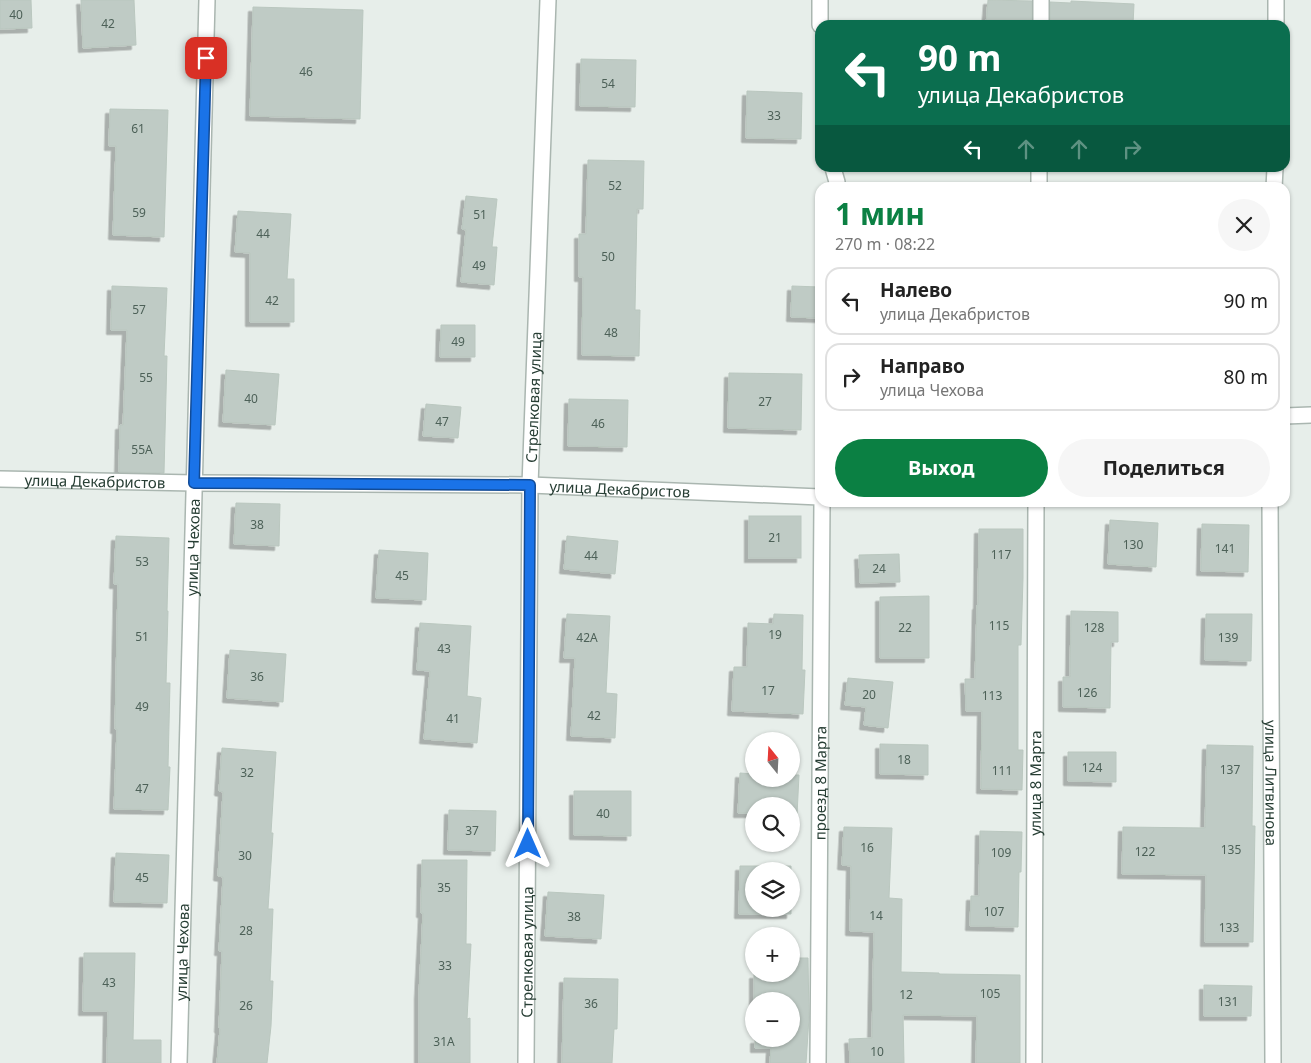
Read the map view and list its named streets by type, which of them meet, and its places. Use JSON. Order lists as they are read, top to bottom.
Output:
{
  "streets": {
    "street": [
      "Стрелковая улица",
      "улица Декабристов",
      "улица Чехова",
      "проезд 8 Марта",
      "улица 8 Марта",
      "улица Литвинова"
    ]
  },
  "crossings": [
    ["Стрелковая улица", "улица Декабристов"],
    ["улица Декабристов", "улица Чехова"]
  ],
  "house_numbers": [
    "40",
    "42",
    "46",
    "54",
    "33",
    "61",
    "52",
    "59",
    "51",
    "44",
    "50",
    "49",
    "42",
    "57",
    "48",
    "49",
    "55",
    "40",
    "27",
    "47",
    "46",
    "55А",
    "38",
    "21",
    "130",
    "141",
    "117",
    "44",
    "53",
    "24",
    "45",
    "115",
    "22",
    "128",
    "19",
    "51",
    "42А",
    "139",
    "43",
    "36",
    "17",
    "126",
    "20",
    "113",
    "49",
    "42",
    "41",
    "18",
    "124",
    "137",
    "111",
    "32",
    "47",
    "40",
    "37",
    "16",
    "135",
    "122",
    "109",
    "30",
    "45",
    "35",
    "107",
    "14",
    "38",
    "133",
    "28",
    "33",
    "43",
    "105",
    "12",
    "131",
    "36",
    "26",
    "31А",
    "10"
  ],
  "north": "top",
  "page": {
    "turn": ["90 m", "улица Декабристов"],
    "heading": ["1 мин", "270 m · 08:22"],
    "list": [
      {
        "name": "Налево",
        "note": "улица Декабристов",
        "value": "90 m"
      },
      {
        "name": "Направо",
        "note": "улица Чехова",
        "value": "80 m"
      }
    ],
    "buttons": ["Выход", "Поделиться"],
    "map_buttons": ["+", "−"]
  }
}
